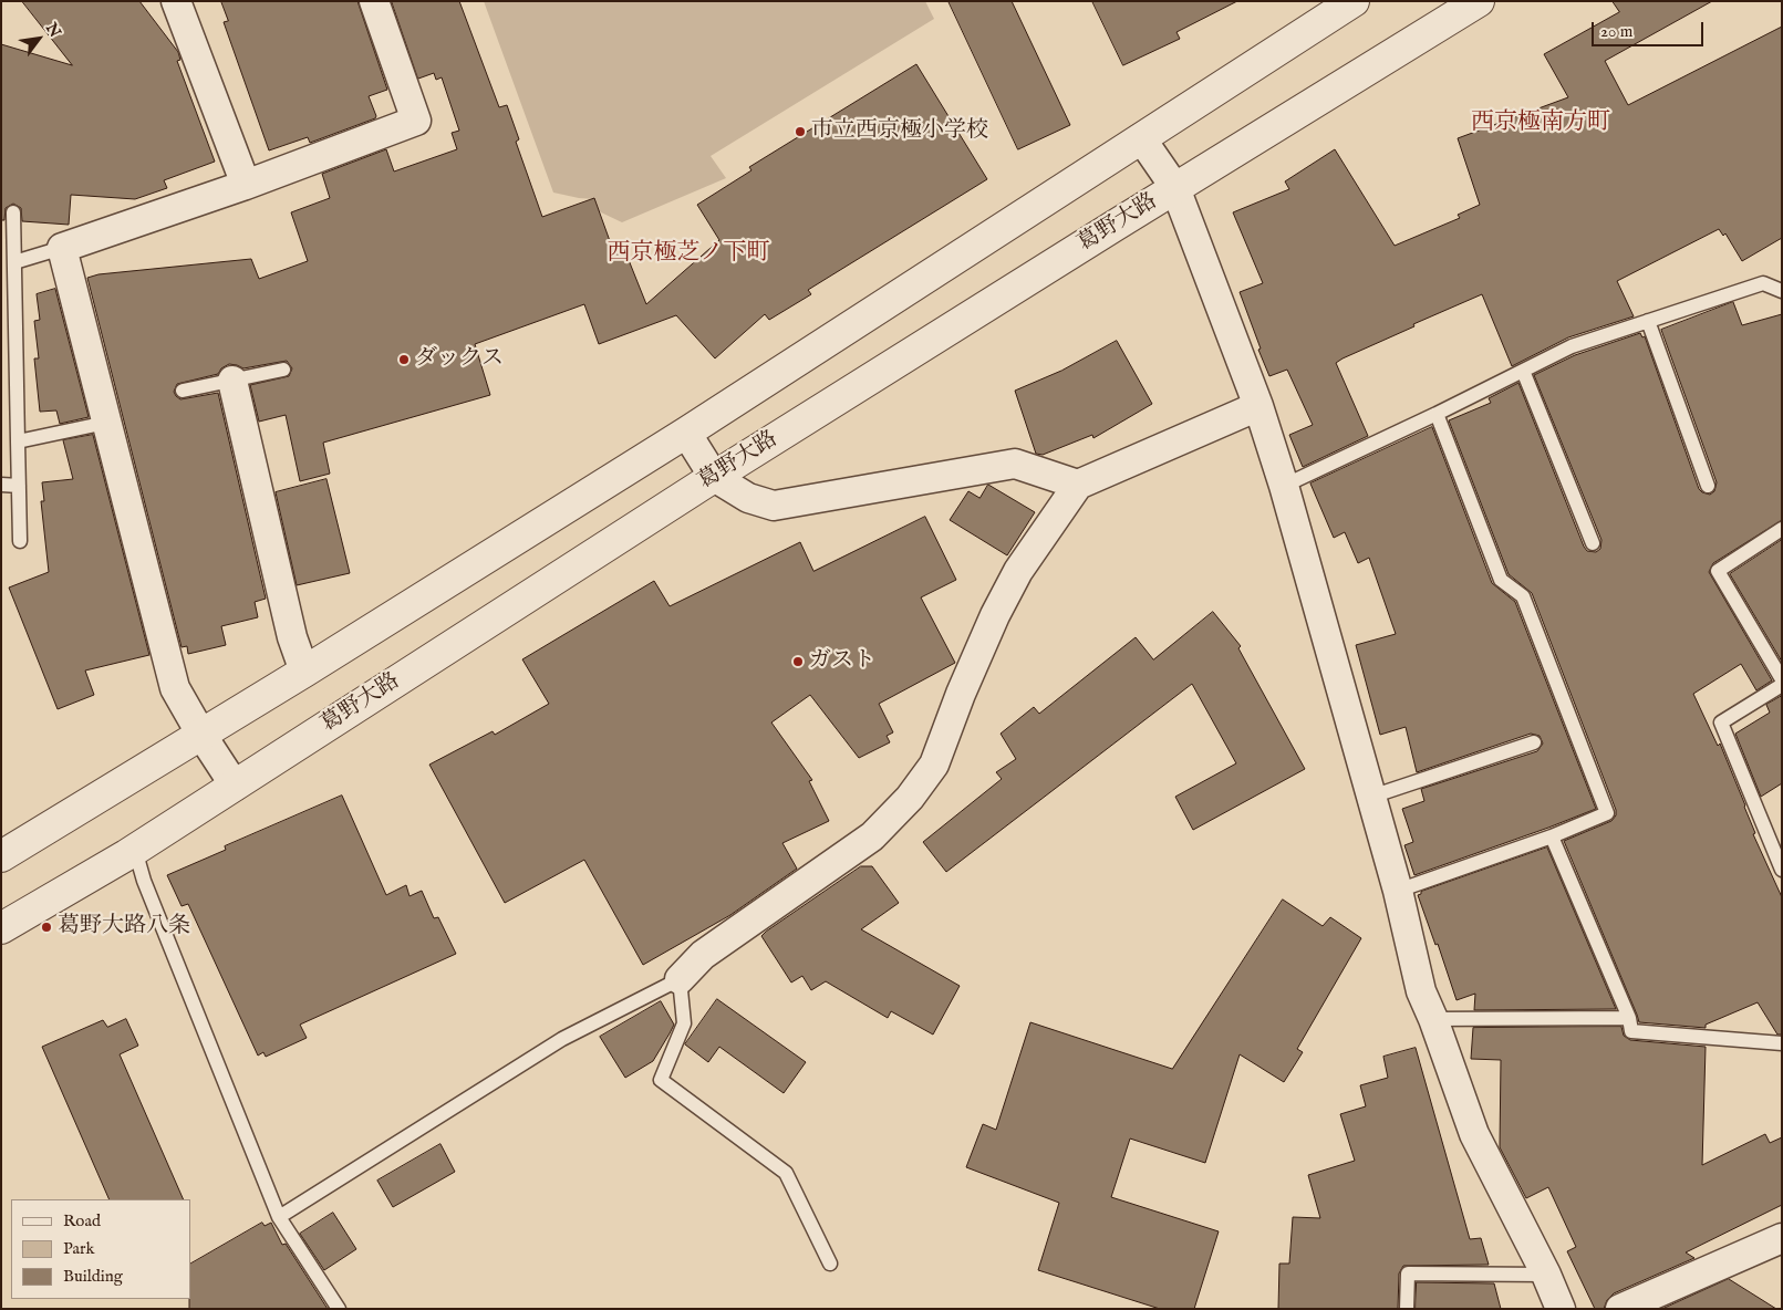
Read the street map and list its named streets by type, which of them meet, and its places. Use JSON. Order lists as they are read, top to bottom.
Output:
{
  "streets": {
    "street": ["葛野大路"]
  },
  "districts": ["西京極南方町", "西京極芝ノ下町"],
  "places": [
    "市立西京極小学校",
    "ダックス",
    "ガスト",
    "葛野大路八条"
  ],
  "legend": ["Road", "Park", "Building"],
  "scale_bar": "20 m",
  "north": "top right"
}
